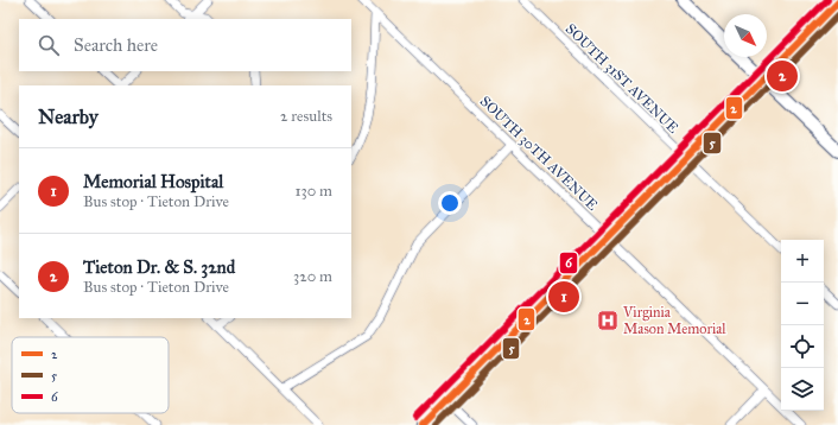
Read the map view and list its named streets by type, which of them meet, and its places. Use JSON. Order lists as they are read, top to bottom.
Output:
{
  "streets": {
    "street": ["SOUTH 31ST AVENUE", "SOUTH 30TH AVENUE"]
  },
  "places": {
    "hospital": ["Virginia Mason Memorial"]
  },
  "lines": ["transit line 6", "transit line 2", "transit line 5"],
  "legend": ["2", "5", "6"],
  "north": "bottom right",
  "page": {
    "search": "Search here",
    "pins": ["2", "1"],
    "heading": ["Nearby", "2 results"],
    "list": [
      {
        "mark": "1",
        "name": "Memorial Hospital",
        "note": "Bus stop · Tieton Drive",
        "value": "130 m"
      },
      {
        "mark": "2",
        "name": "Tieton Dr. & S. 32nd",
        "note": "Bus stop · Tieton Drive",
        "value": "320 m"
      }
    ],
    "map_buttons": ["+", "−"]
  }
}
